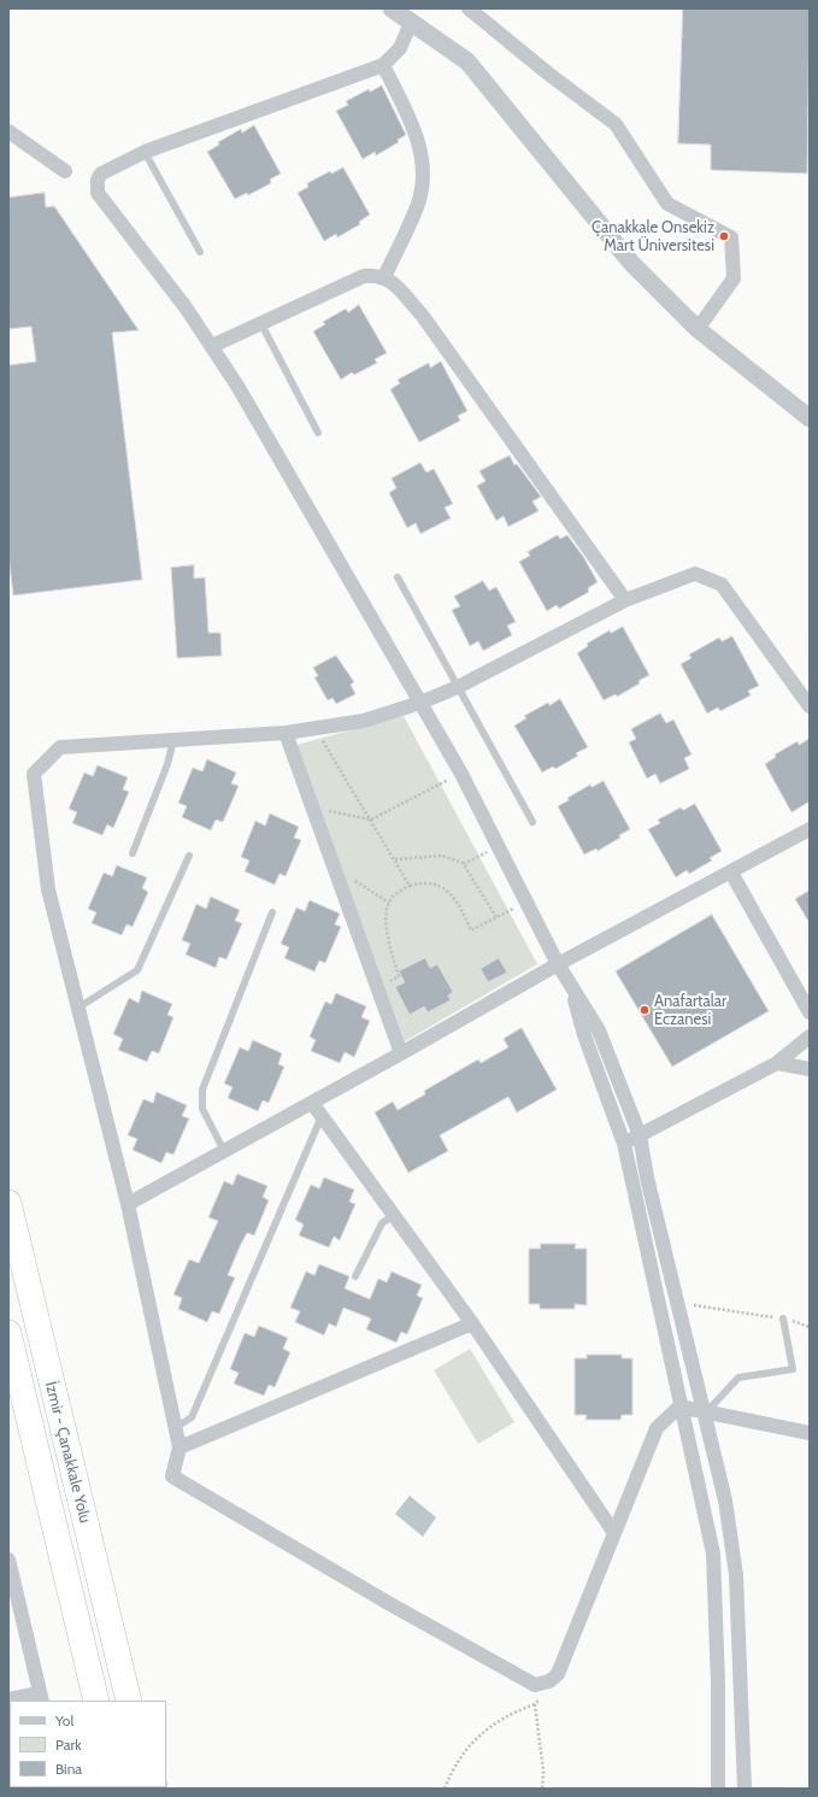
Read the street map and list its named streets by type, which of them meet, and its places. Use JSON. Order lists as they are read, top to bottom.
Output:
{
  "streets": {
    "highway": ["İzmir - Çanakkale Yolu"]
  },
  "places": ["Çanakkale Onsekiz Mart Üniversitesi", "Anafartalar Eczanesi"],
  "legend": ["Yol", "Park", "Bina"]
}
